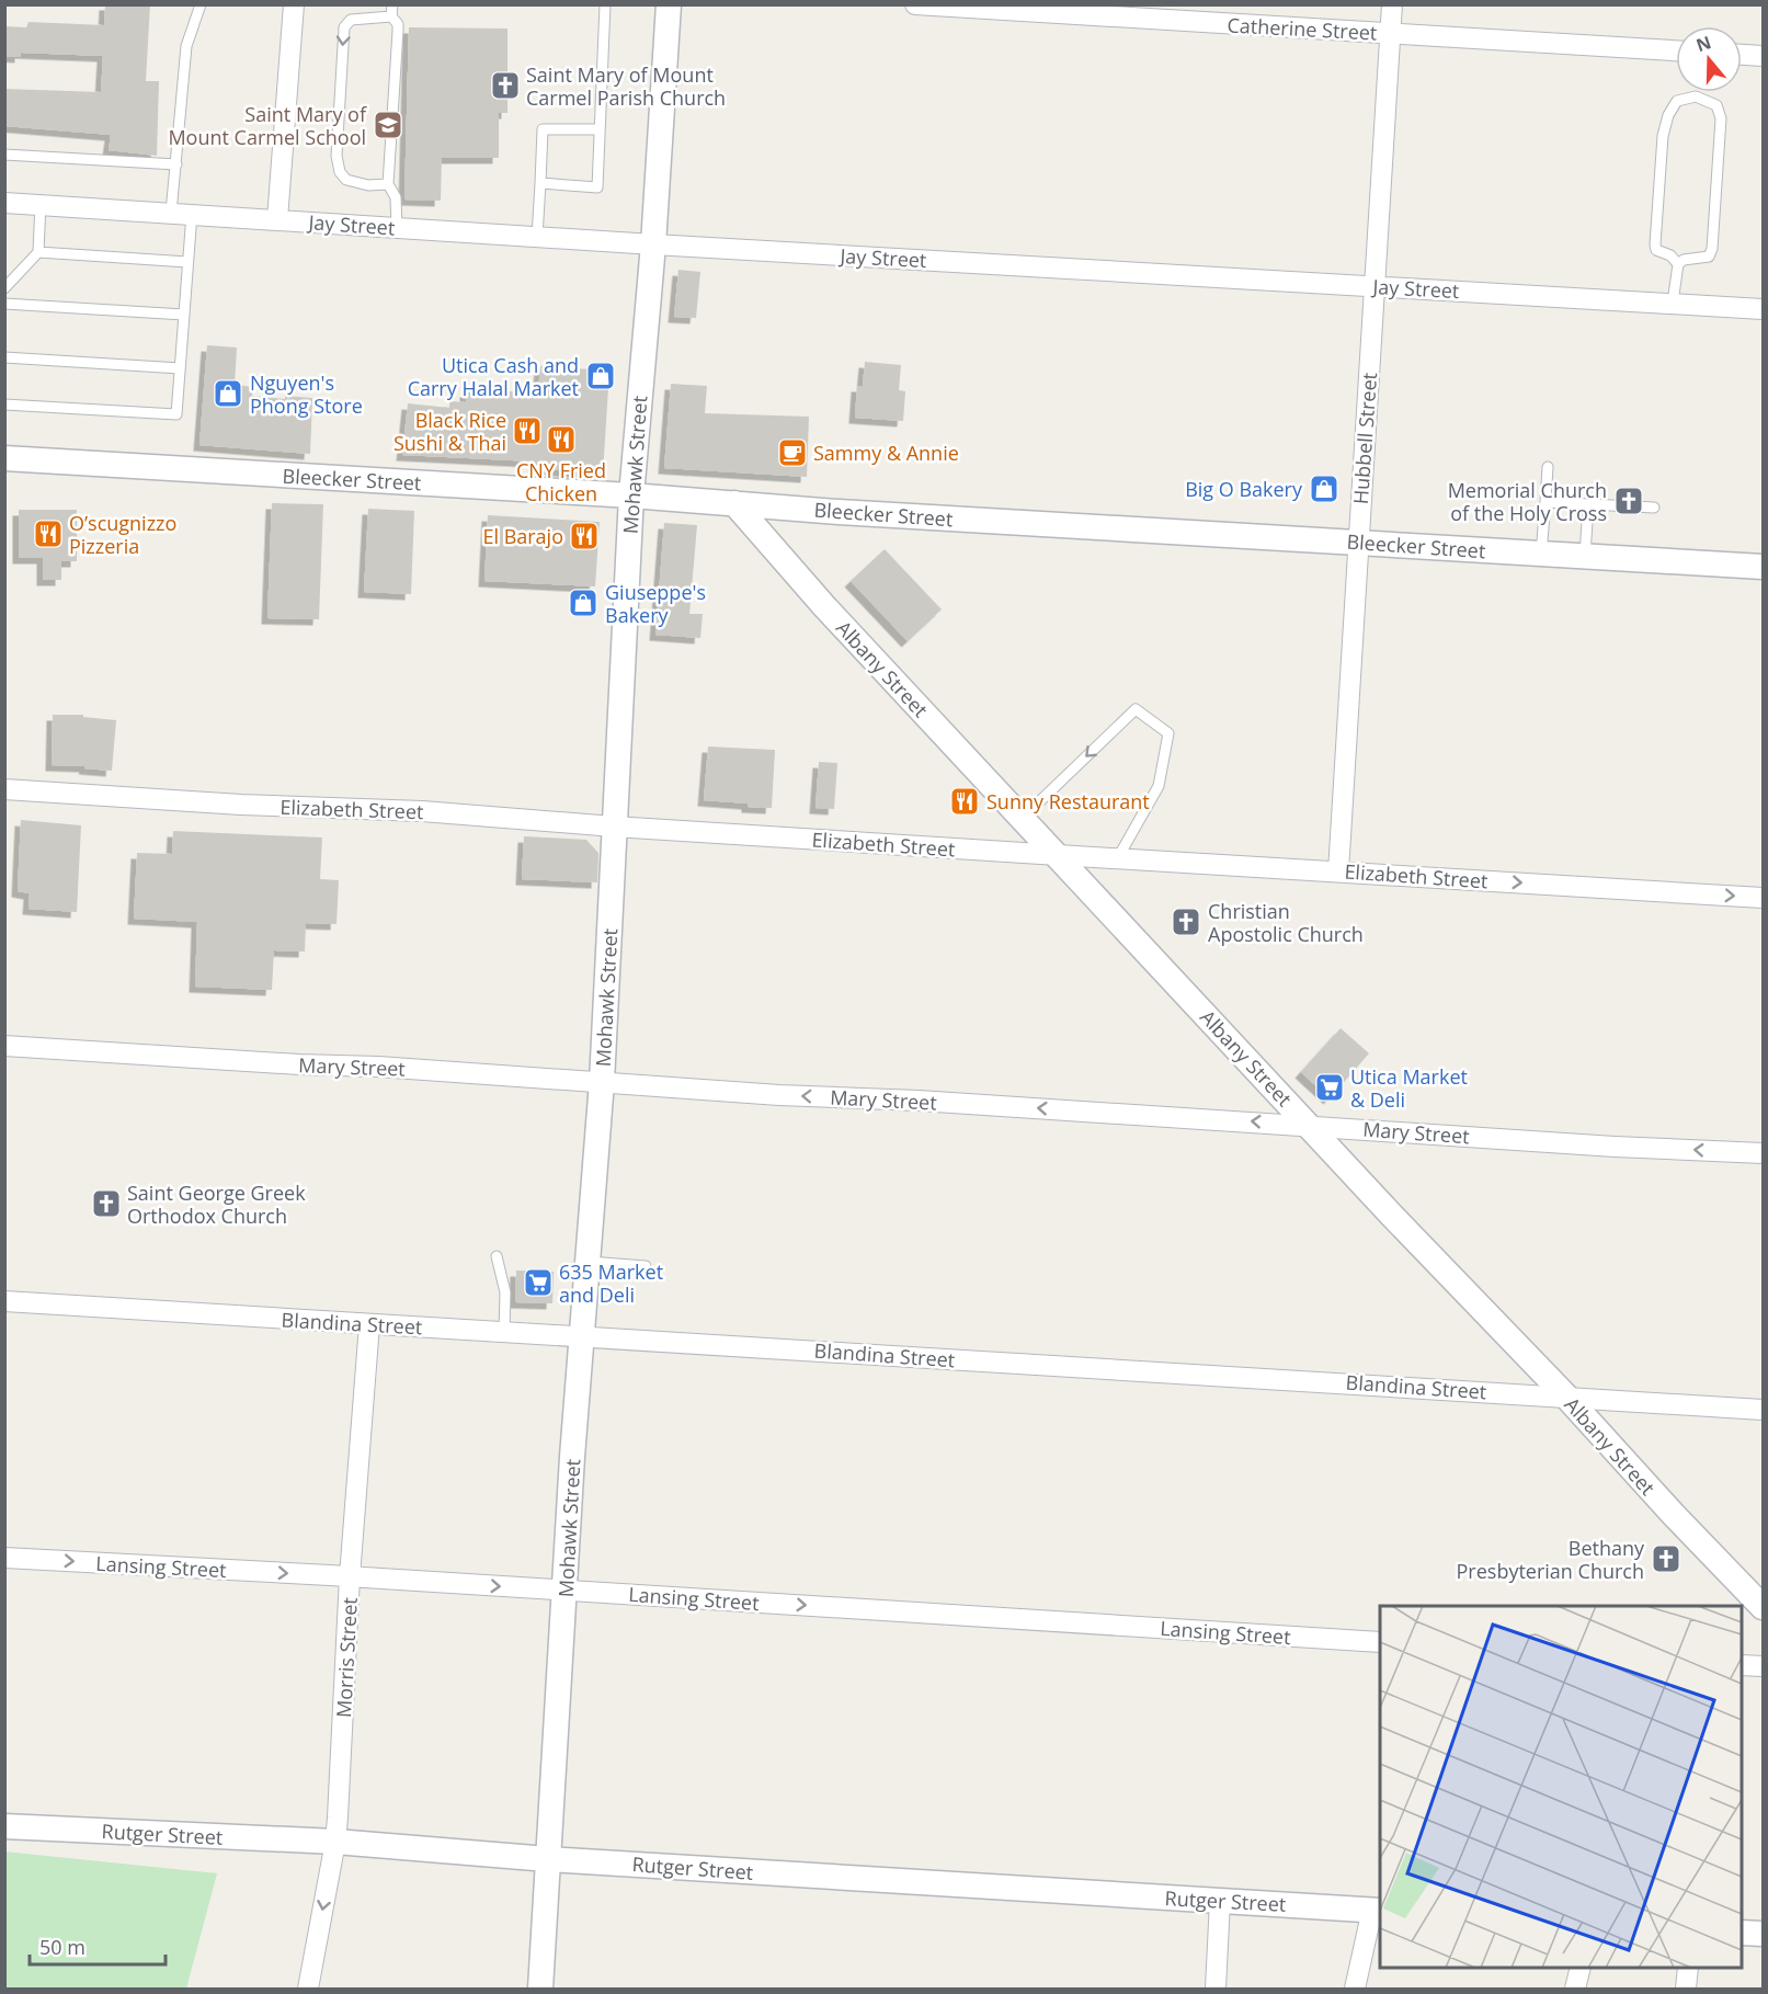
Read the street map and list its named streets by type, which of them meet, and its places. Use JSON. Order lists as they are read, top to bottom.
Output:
{
  "streets": {
    "street": [
      "Catherine Street",
      "Jay Street",
      "Hubbell Street",
      "Mohawk Street",
      "Bleecker Street",
      "Albany Street",
      "Elizabeth Street",
      "Mary Street",
      "Blandina Street",
      "Lansing Street",
      "Morris Street",
      "Rutger Street"
    ]
  },
  "crossings": [
    ["Catherine Street", "Hubbell Street"],
    ["Jay Street", "Hubbell Street"],
    ["Jay Street", "Mohawk Street"],
    ["Hubbell Street", "Bleecker Street"],
    ["Hubbell Street", "Elizabeth Street"],
    ["Mohawk Street", "Bleecker Street"],
    ["Mohawk Street", "Elizabeth Street"],
    ["Mohawk Street", "Mary Street"],
    ["Mohawk Street", "Blandina Street"],
    ["Mohawk Street", "Lansing Street"],
    ["Mohawk Street", "Rutger Street"],
    ["Bleecker Street", "Albany Street"],
    ["Albany Street", "Elizabeth Street"],
    ["Albany Street", "Mary Street"],
    ["Albany Street", "Blandina Street"],
    ["Blandina Street", "Morris Street"],
    ["Lansing Street", "Morris Street"],
    ["Morris Street", "Rutger Street"]
  ],
  "one_way": ["Mary Street", "Lansing Street"],
  "places": {
    "church": [
      "Saint Mary of Mount Carmel Parish Church",
      "Memorial Church of the Holy Cross",
      "Christian Apostolic Church",
      "Saint George Greek Orthodox Church",
      "Bethany Presbyterian Church"
    ],
    "school or university": ["Saint Mary of Mount Carmel School"],
    "shop": [
      "Utica Cash and Carry Halal Market",
      "Nguyen's Phong Store",
      "Big O Bakery",
      "Giuseppe's Bakery"
    ],
    "restaurant": [
      "Black Rice Sushi & Thai",
      "CNY Fried Chicken",
      "O’scugnizzo Pizzeria",
      "El Barajo",
      "Sunny Restaurant"
    ],
    "cafe": ["Sammy & Annie"],
    "supermarket": ["Utica Market & Deli", "635 Market and Deli"]
  },
  "scale_bar": "50 m",
  "north": "top"
}
